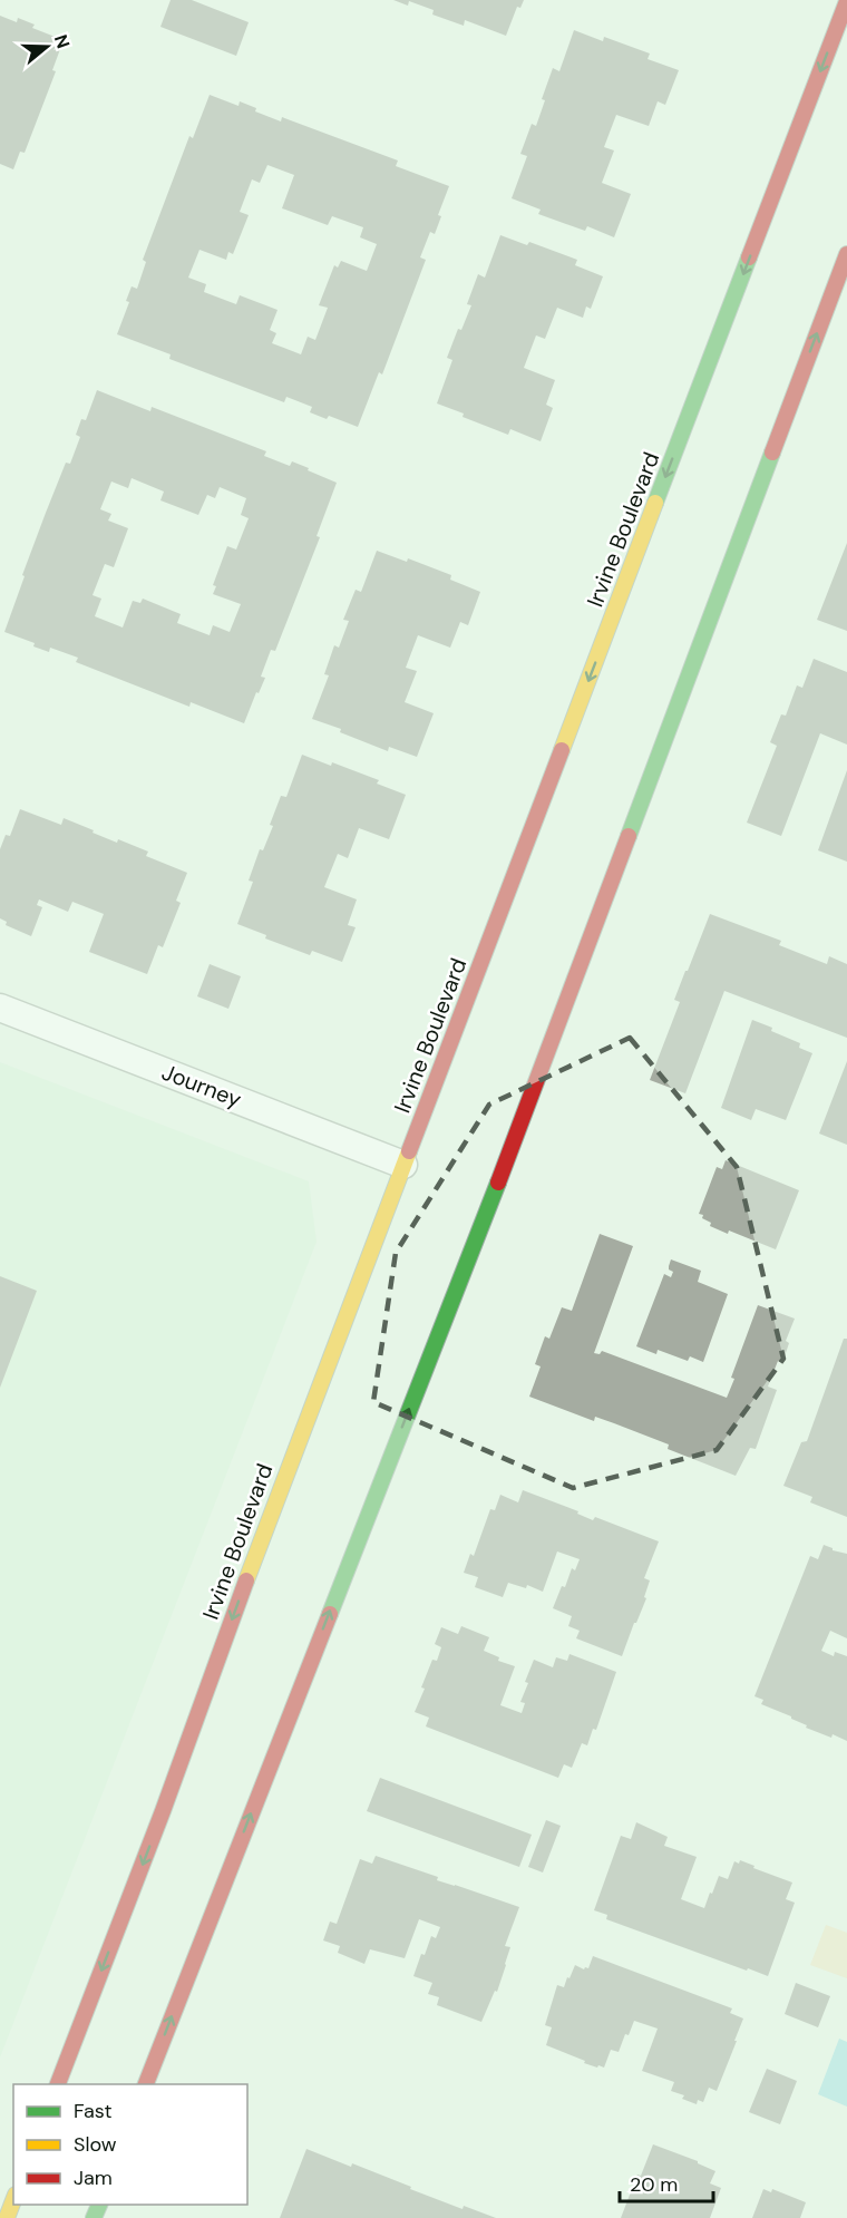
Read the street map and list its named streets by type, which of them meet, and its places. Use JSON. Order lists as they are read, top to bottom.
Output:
{
  "streets": {
    "main road": ["Irvine Boulevard"],
    "street": ["Journey"]
  },
  "crossings": [
    ["Irvine Boulevard", "Journey"]
  ],
  "legend": ["Fast", "Slow", "Jam"],
  "scale_bar": "20 m",
  "north": "right"
}
